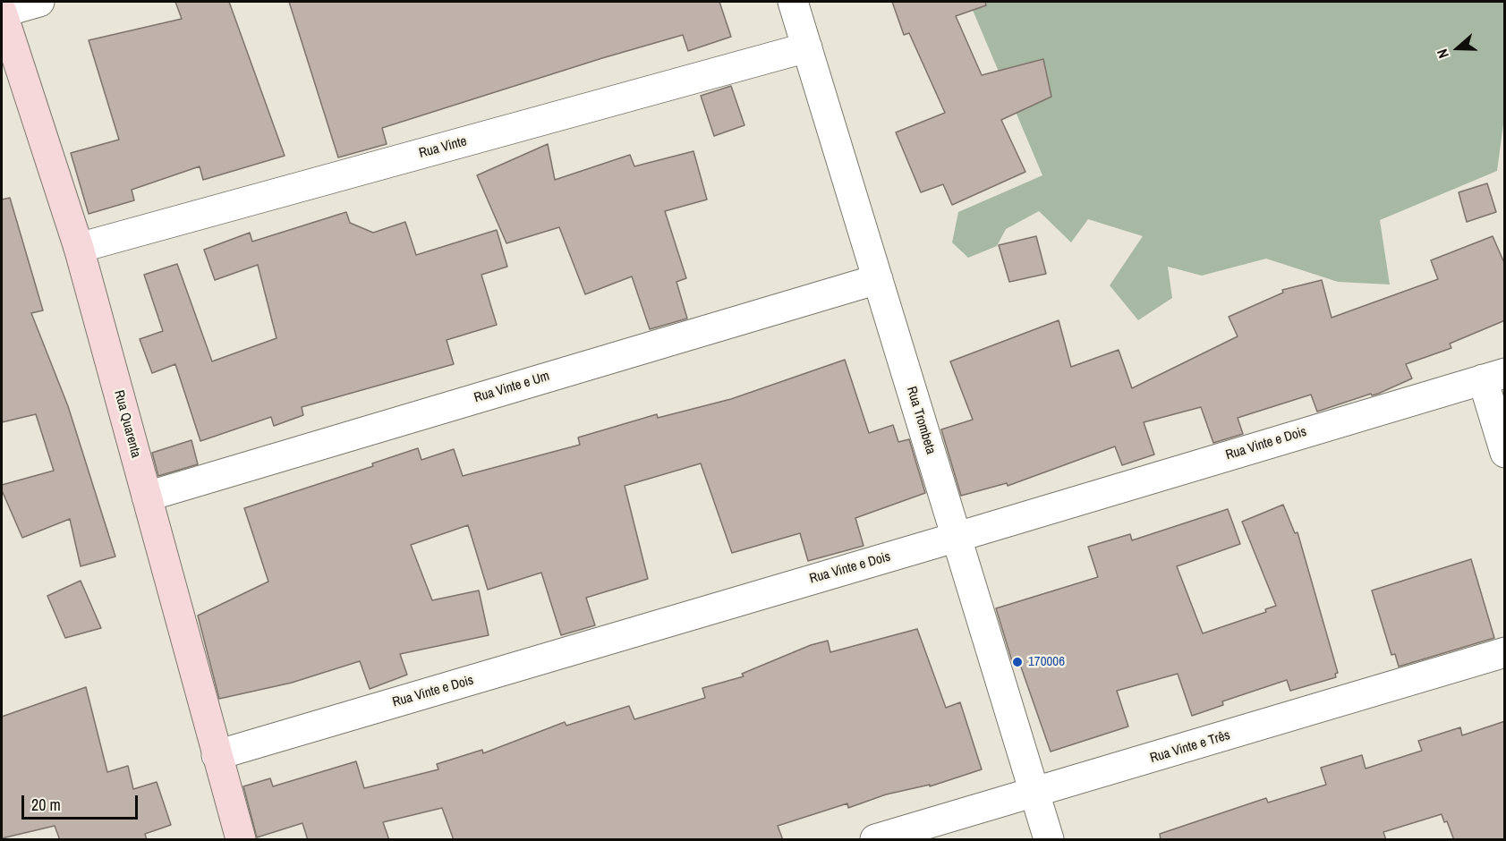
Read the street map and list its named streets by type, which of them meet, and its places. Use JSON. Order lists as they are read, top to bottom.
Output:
{
  "streets": {
    "street": [
      "Rua Vinte",
      "Rua Vinte e Um",
      "Rua Trombeta",
      "Rua Quarenta",
      "Rua Vinte e Dois",
      "Rua Vinte e Três"
    ]
  },
  "crossings": [
    ["Rua Vinte", "Rua Trombeta"],
    ["Rua Vinte", "Rua Quarenta"],
    ["Rua Vinte e Um", "Rua Trombeta"],
    ["Rua Vinte e Um", "Rua Quarenta"],
    ["Rua Trombeta", "Rua Vinte e Dois"],
    ["Rua Trombeta", "Rua Vinte e Três"],
    ["Rua Quarenta", "Rua Vinte e Dois"]
  ],
  "places": ["170006"],
  "scale_bar": "20 m",
  "north": "left"
}
